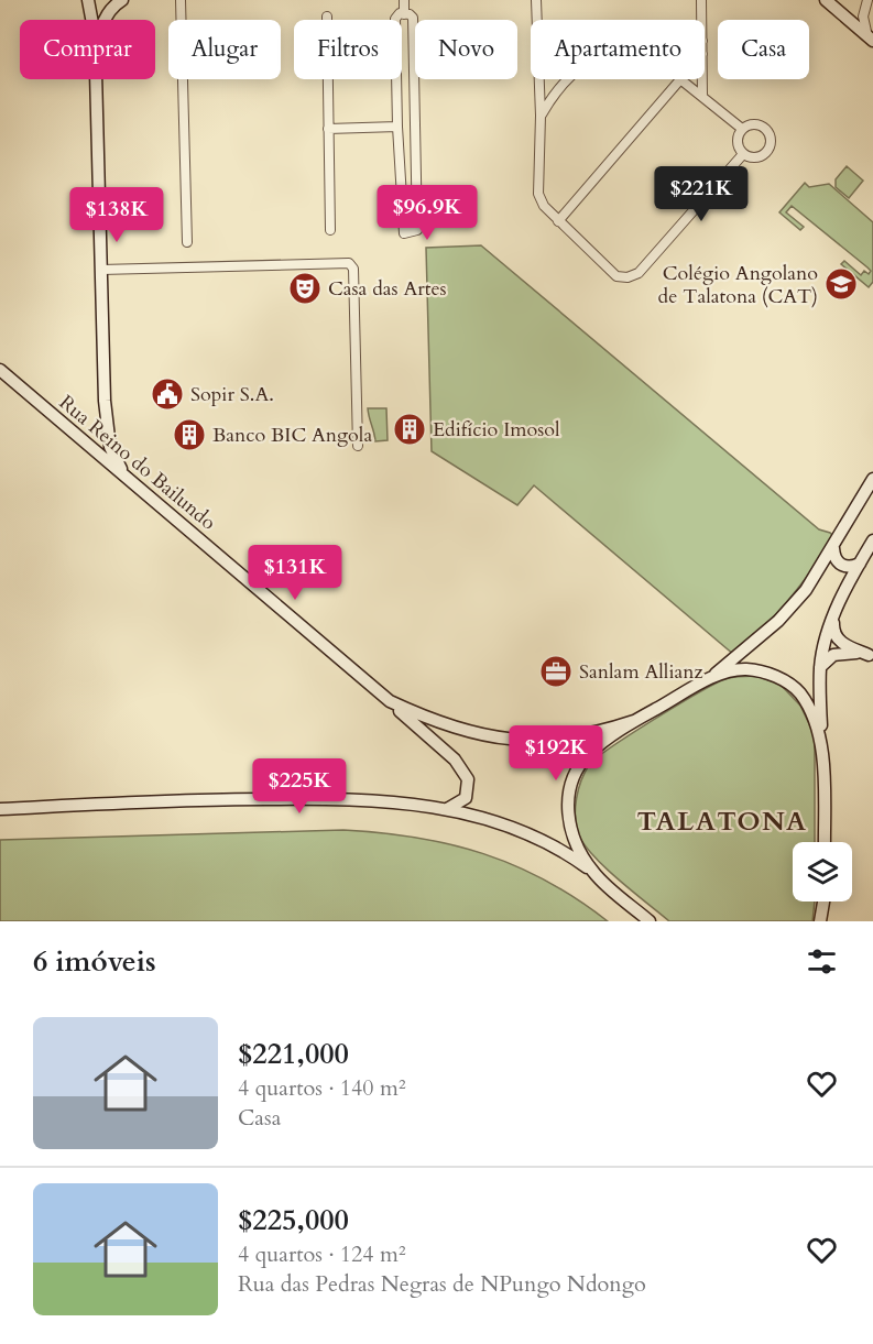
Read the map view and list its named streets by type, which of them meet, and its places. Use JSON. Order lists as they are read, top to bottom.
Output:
{
  "streets": {
    "main road": ["Rua Reino do Bailundo"]
  },
  "districts": ["TALATONA"],
  "places": {
    "school or university": ["Colégio Angolano de Talatona (CAT)"],
    "theatre": ["Casa das Artes"],
    "public building": ["Sopir S.A."],
    "building": ["Edifício Imosol", "Banco BIC Angola"],
    "office": ["Sanlam Allianz"]
  },
  "page": {
    "chip": [
      "Comprar",
      "Alugar",
      "Filtros",
      "Novo",
      "Apartamento",
      "Casa"
    ],
    "price": [
      "$221K",
      "$96.9K",
      "$138K",
      "$131K",
      "$192K",
      "$225K"
    ],
    "heading": "6 imóveis",
    "list": [
      {
        "name": "$221,000",
        "note": "4 quartos · 140 m² · Casa"
      },
      {
        "name": "$225,000",
        "note": "4 quartos · 124 m² · Rua das Pedras Negras de NPungo Ndongo"
      }
    ]
  }
}
